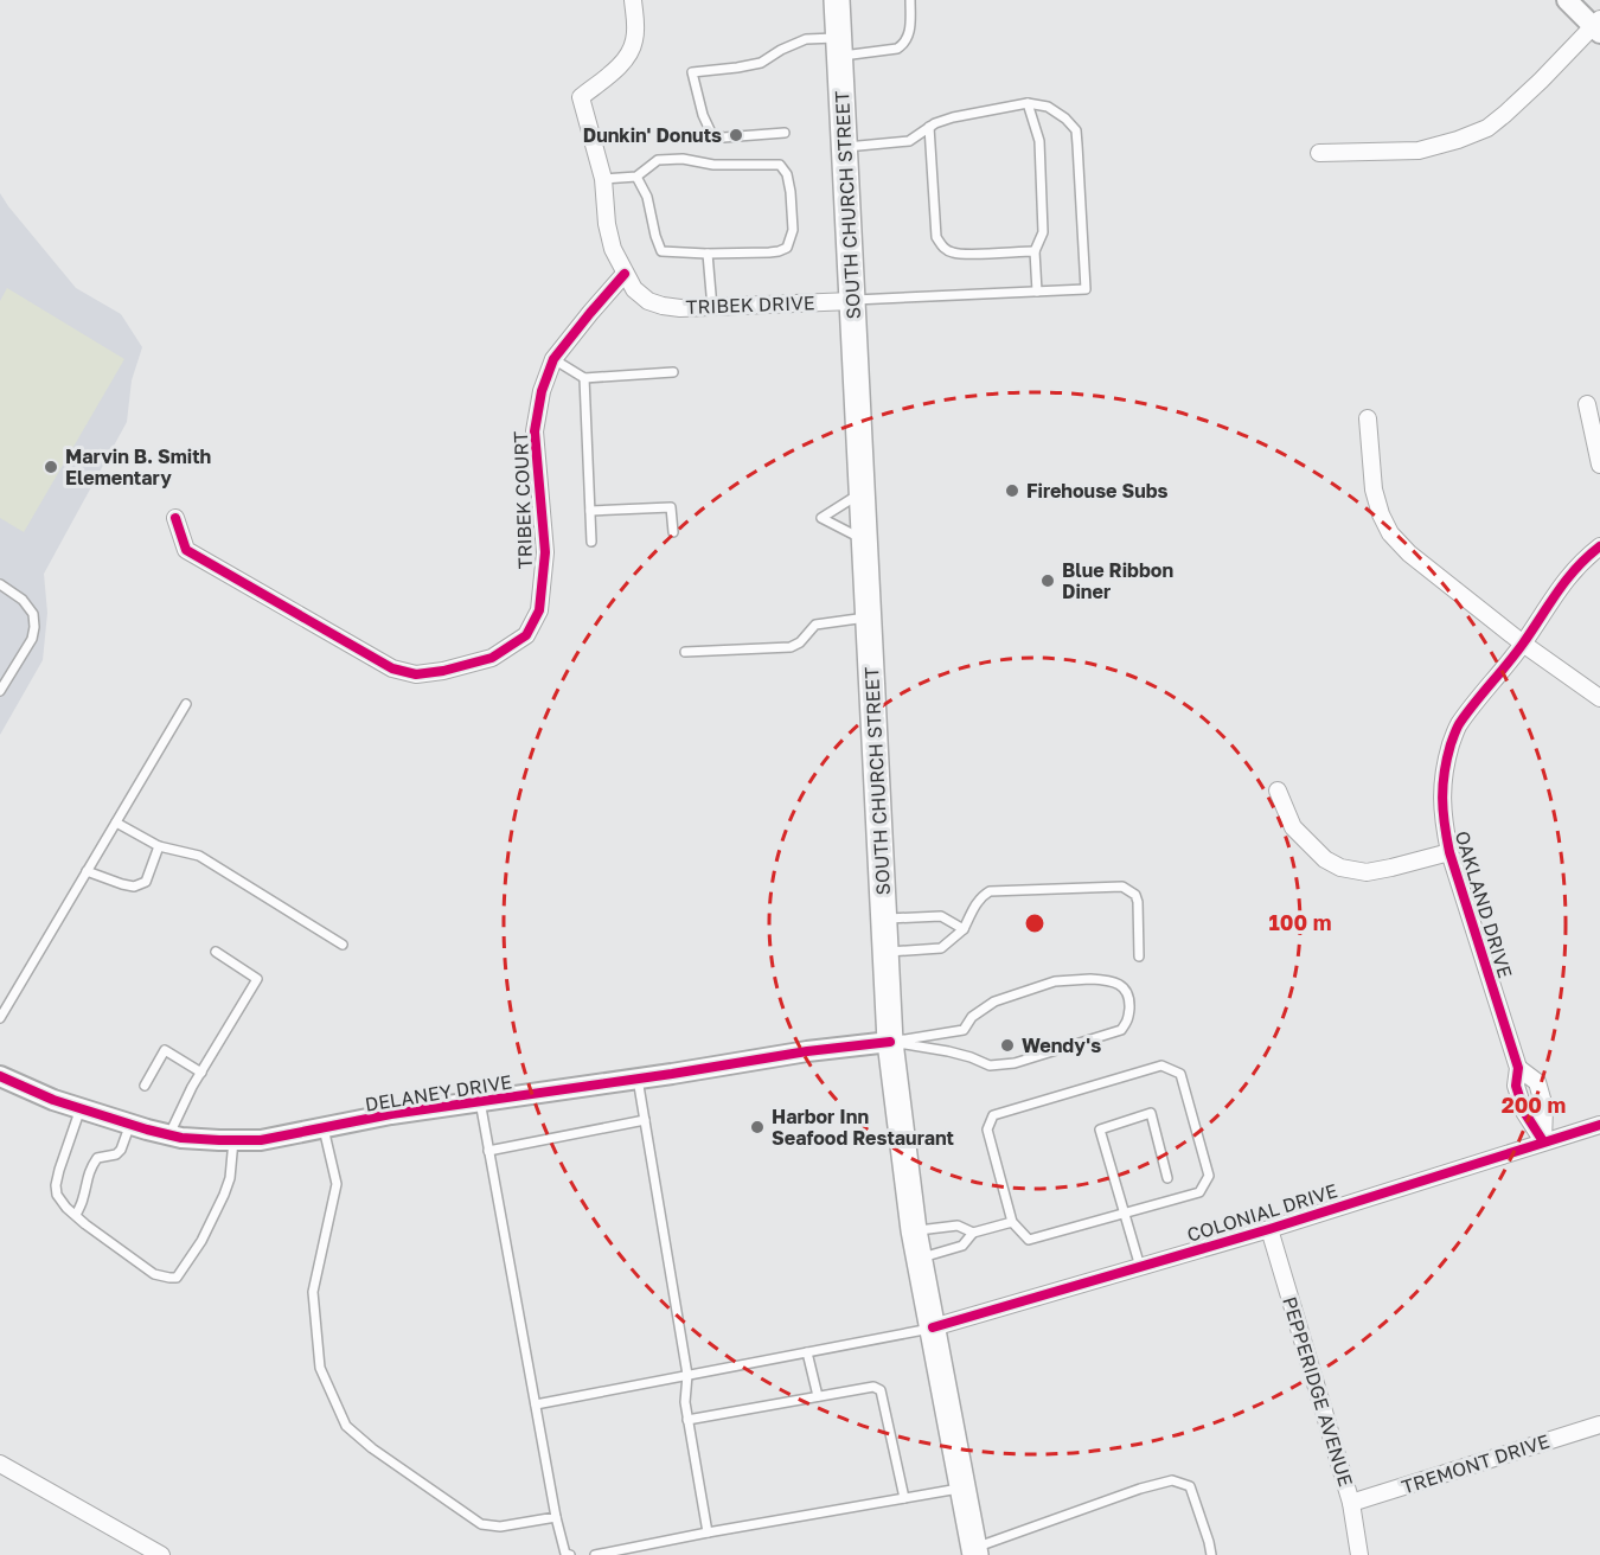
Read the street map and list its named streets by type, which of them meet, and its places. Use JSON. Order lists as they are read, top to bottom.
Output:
{
  "streets": {
    "main road": ["SOUTH CHURCH STREET"],
    "street": [
      "TRIBEK DRIVE",
      "TRIBEK COURT",
      "OAKLAND DRIVE",
      "DELANEY DRIVE",
      "COLONIAL DRIVE",
      "PEPPERIDGE AVENUE",
      "TREMONT DRIVE"
    ]
  },
  "crossings": [
    ["SOUTH CHURCH STREET", "TRIBEK DRIVE"],
    ["SOUTH CHURCH STREET", "DELANEY DRIVE"],
    ["SOUTH CHURCH STREET", "COLONIAL DRIVE"],
    ["TRIBEK DRIVE", "TRIBEK COURT"],
    ["OAKLAND DRIVE", "COLONIAL DRIVE"],
    ["COLONIAL DRIVE", "PEPPERIDGE AVENUE"],
    ["PEPPERIDGE AVENUE", "TREMONT DRIVE"]
  ],
  "places": [
    "Dunkin' Donuts",
    "Marvin B. Smith Elementary",
    "Firehouse Subs",
    "Blue Ribbon Diner",
    "Wendy's",
    "Harbor Inn Seafood Restaurant"
  ],
  "rings": ["100 m", "200 m"]
}
